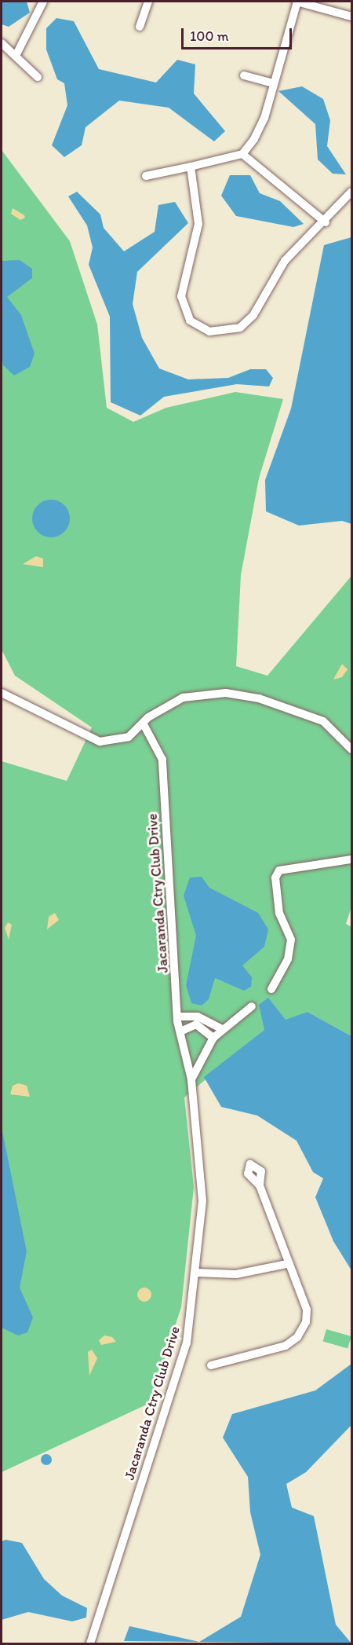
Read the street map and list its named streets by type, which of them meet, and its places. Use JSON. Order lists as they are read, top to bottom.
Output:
{
  "streets": {
    "street": ["Jacaranda Ctry Club Drive"]
  },
  "scale_bar": "100 m"
}
